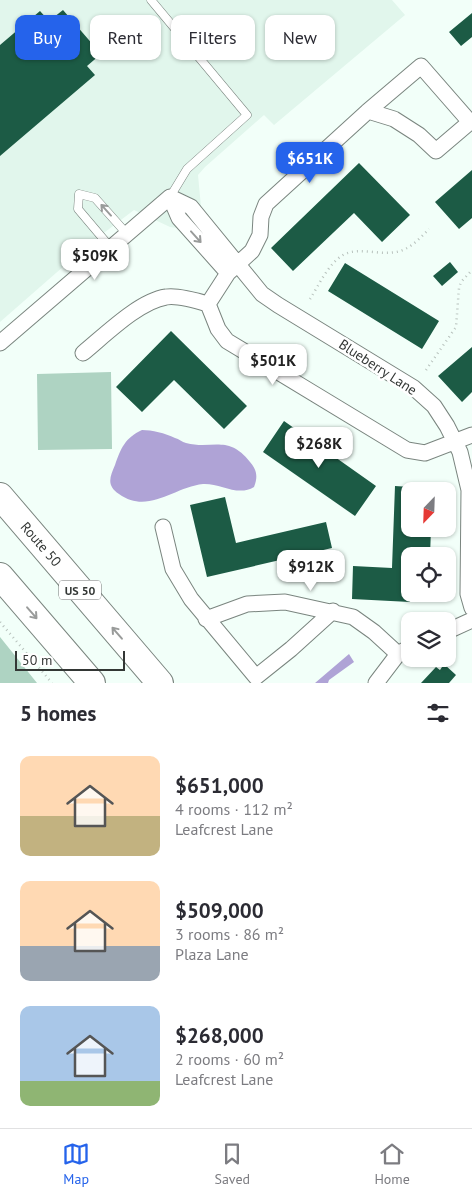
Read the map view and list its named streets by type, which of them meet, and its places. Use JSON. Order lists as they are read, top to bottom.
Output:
{
  "streets": {
    "highway": ["Route 50", "US 50"],
    "street": ["Blueberry Lane"]
  },
  "scale_bar": "50 m",
  "north": "bottom left",
  "page": {
    "chip": [
      "Buy",
      "Rent",
      "Filters",
      "New"
    ],
    "price": [
      "$651K",
      "$509K",
      "$501K",
      "$268K",
      "$912K"
    ],
    "scale": "50 m",
    "heading": "5 homes",
    "list": [
      {
        "name": "$651,000",
        "note": "4 rooms · 112 m² · Leafcrest Lane"
      },
      {
        "name": "$509,000",
        "note": "3 rooms · 86 m² · Plaza Lane"
      },
      {
        "name": "$268,000",
        "note": "2 rooms · 60 m² · Leafcrest Lane"
      }
    ],
    "tabs": ["Map", "Saved", "Home"]
  }
}
